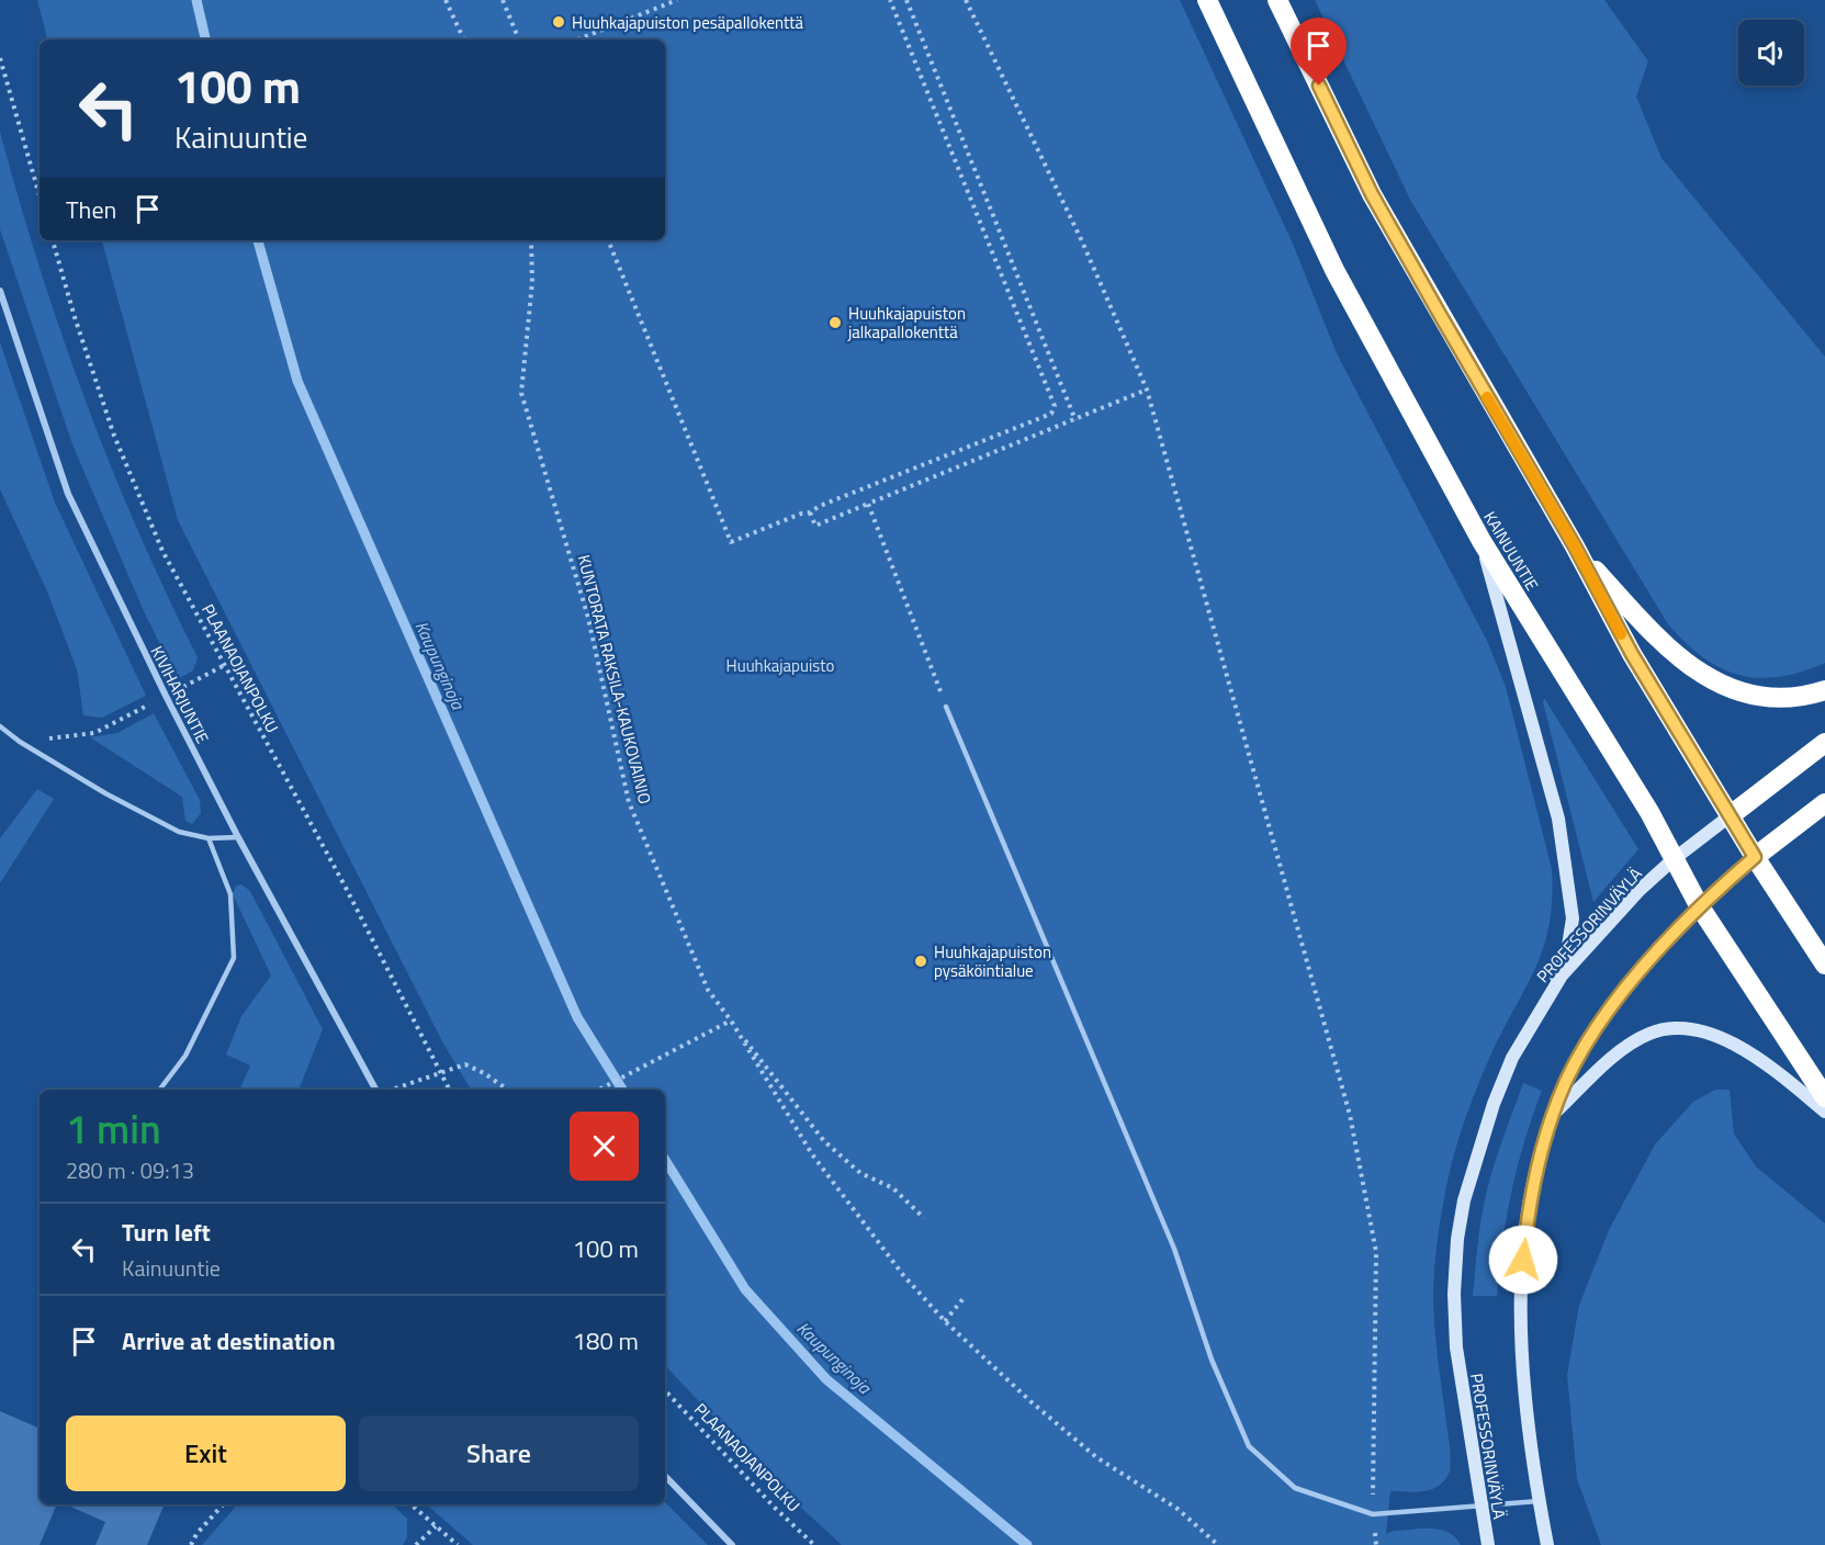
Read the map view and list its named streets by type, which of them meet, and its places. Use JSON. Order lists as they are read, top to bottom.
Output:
{
  "streets": {
    "highway": ["KAINUUNTIE"],
    "street": ["KIVIHARJUNTIE", "PROFESSORINVÄYLÄ"],
    "path": ["PLAANAOJANPOLKU", "KUNTORATA RAKSILA-KAUKOVAINIO"]
  },
  "crossings": [
    ["KAINUUNTIE", "PROFESSORINVÄYLÄ"]
  ],
  "water": ["Kaupunginoja"],
  "parks": ["Huuhkajapuisto"],
  "places": ["Huuhkajapuiston pesäpallokenttä", "Huuhkajapuiston jalkapallokenttä", "Huuhkajapuiston pysäköintialue"],
  "page": {
    "turn": ["100 m", "Kainuuntie"],
    "then": "Then",
    "heading": ["1 min", "280 m · 09:13"],
    "list": [
      {
        "name": "Turn left",
        "note": "Kainuuntie",
        "value": "100 m"
      },
      {
        "name": "Arrive at destination",
        "value": "180 m"
      }
    ],
    "buttons": ["Exit", "Share"]
  }
}
